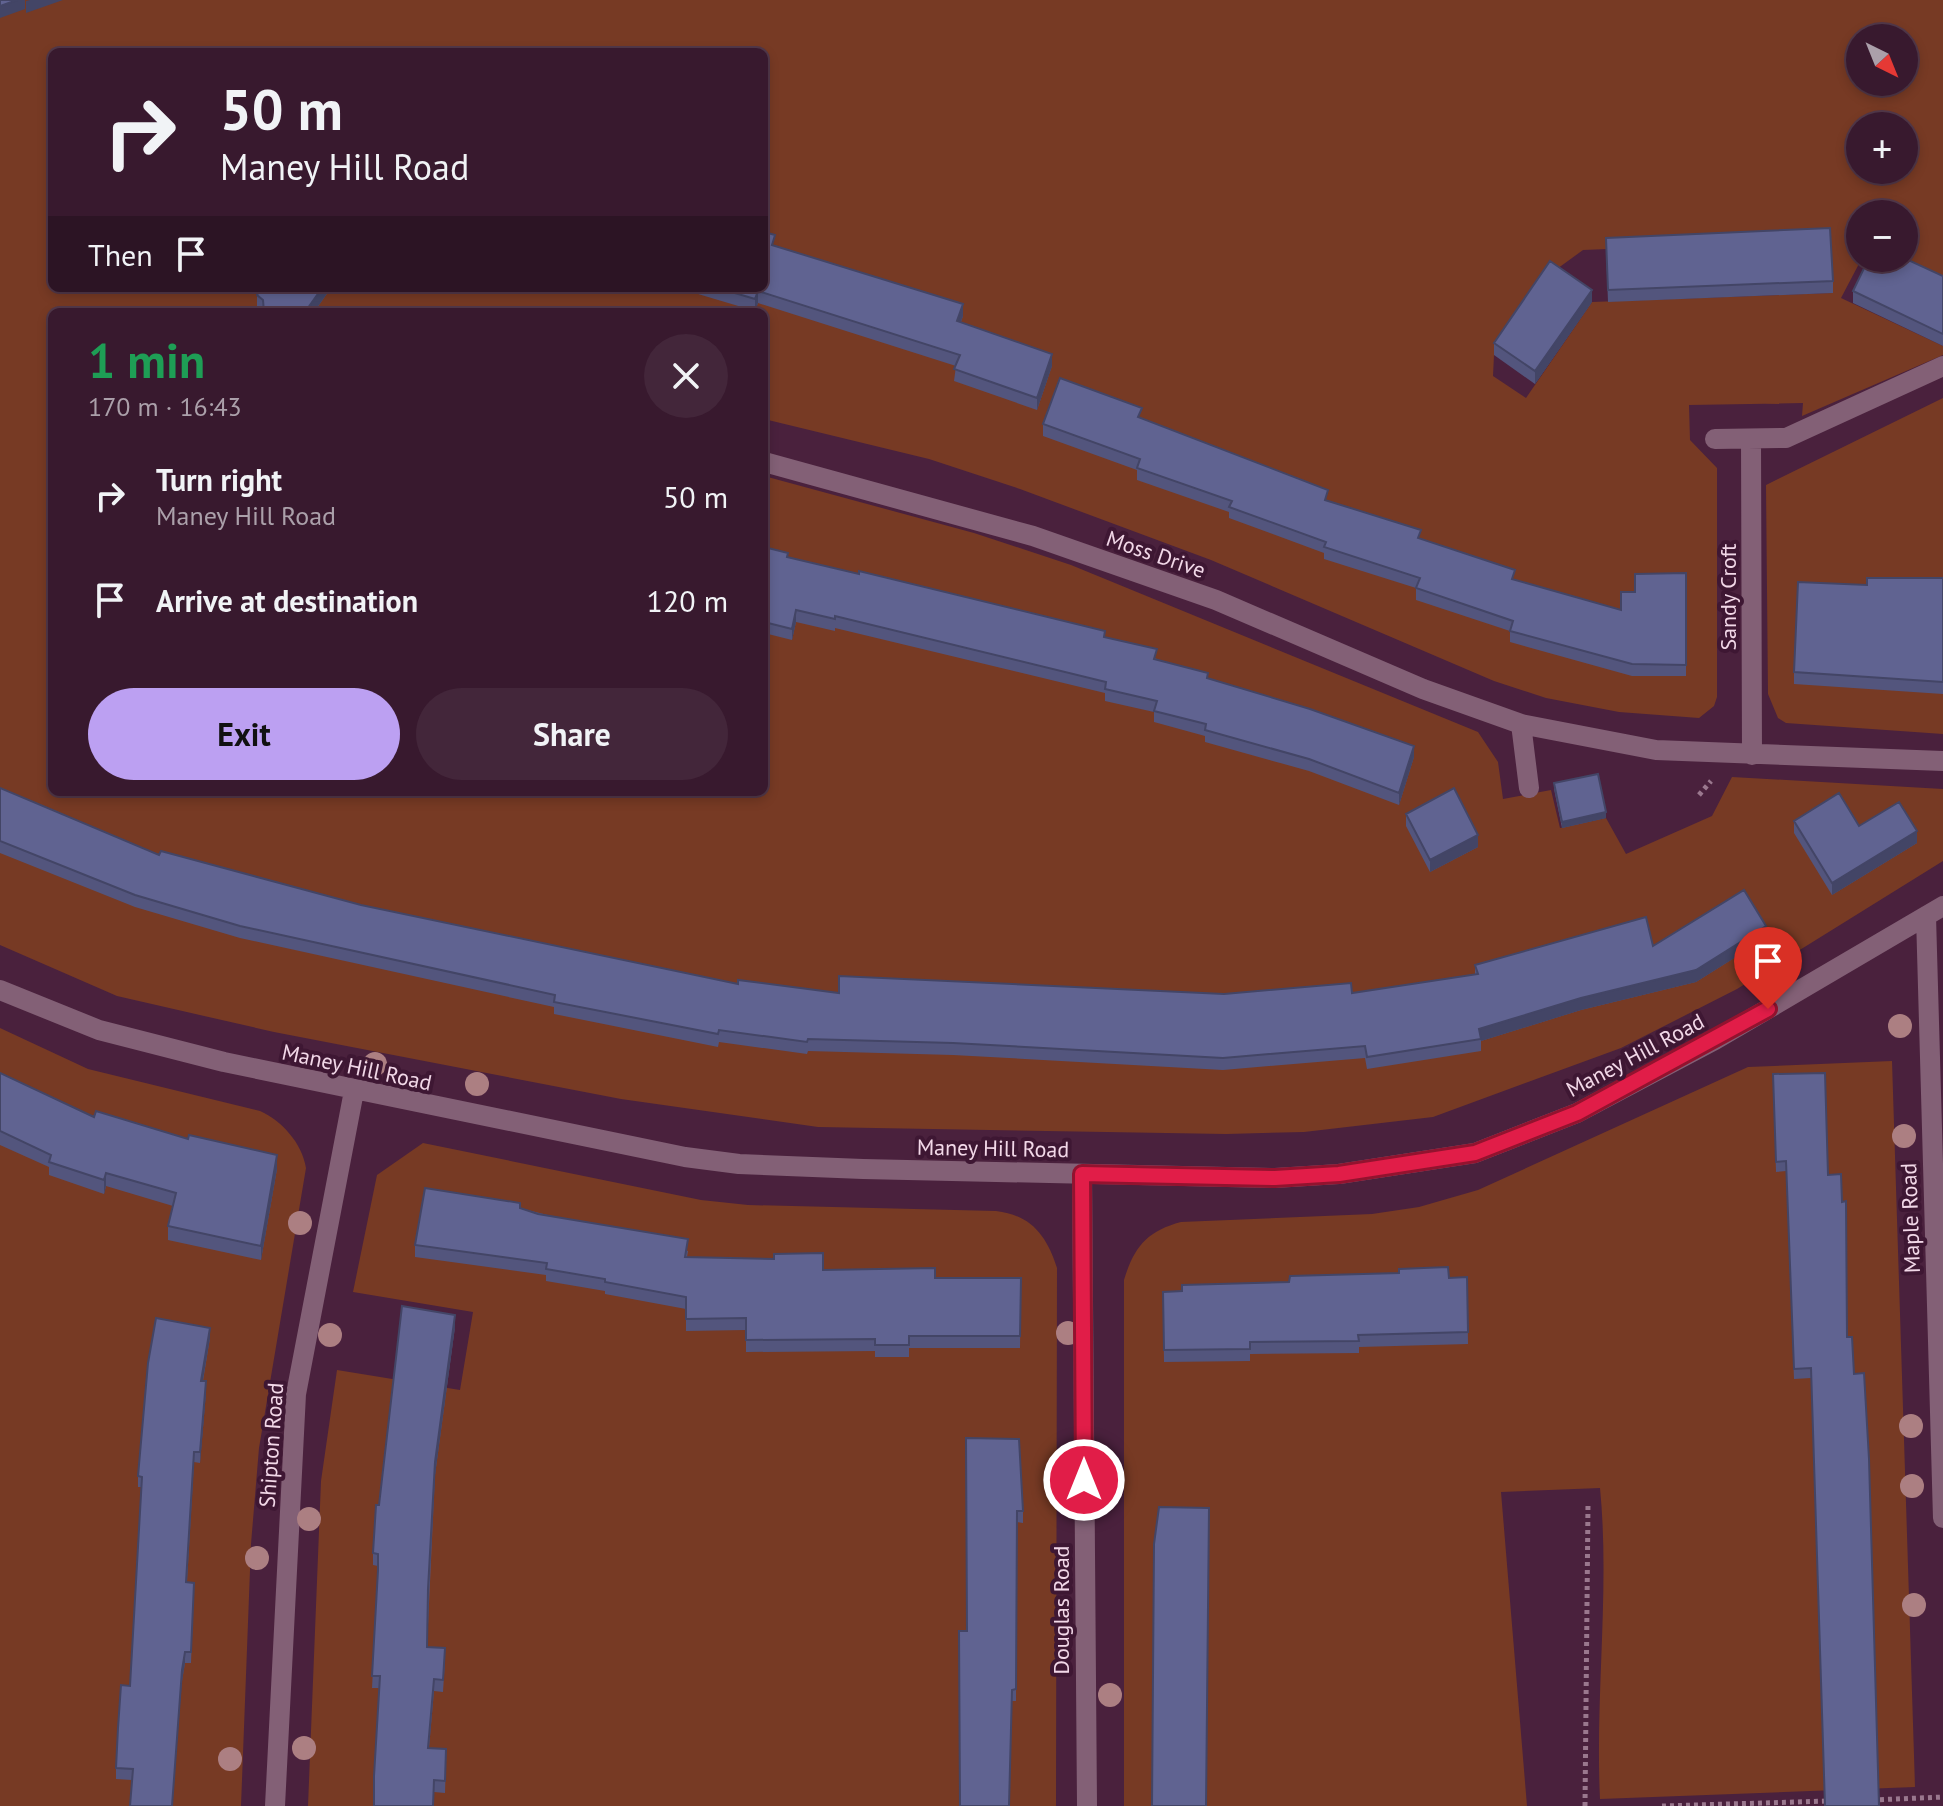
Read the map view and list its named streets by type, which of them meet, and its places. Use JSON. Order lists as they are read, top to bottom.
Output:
{
  "streets": {
    "street": [
      "Moss Drive",
      "Sandy Croft",
      "Maney Hill Road",
      "Maple Road",
      "Shipton Road",
      "Douglas Road"
    ]
  },
  "crossings": [
    ["Moss Drive", "Sandy Croft"],
    ["Maney Hill Road", "Maple Road"],
    ["Maney Hill Road", "Shipton Road"],
    ["Maney Hill Road", "Douglas Road"]
  ],
  "north": "bottom right",
  "page": {
    "map_buttons": ["+", "−"],
    "turn": ["50 m", "Maney Hill Road"],
    "then": "Then",
    "heading": ["1 min", "170 m · 16:43"],
    "list": [
      {
        "name": "Turn right",
        "note": "Maney Hill Road",
        "value": "50 m"
      },
      {
        "name": "Arrive at destination",
        "value": "120 m"
      }
    ],
    "buttons": ["Exit", "Share"]
  }
}
